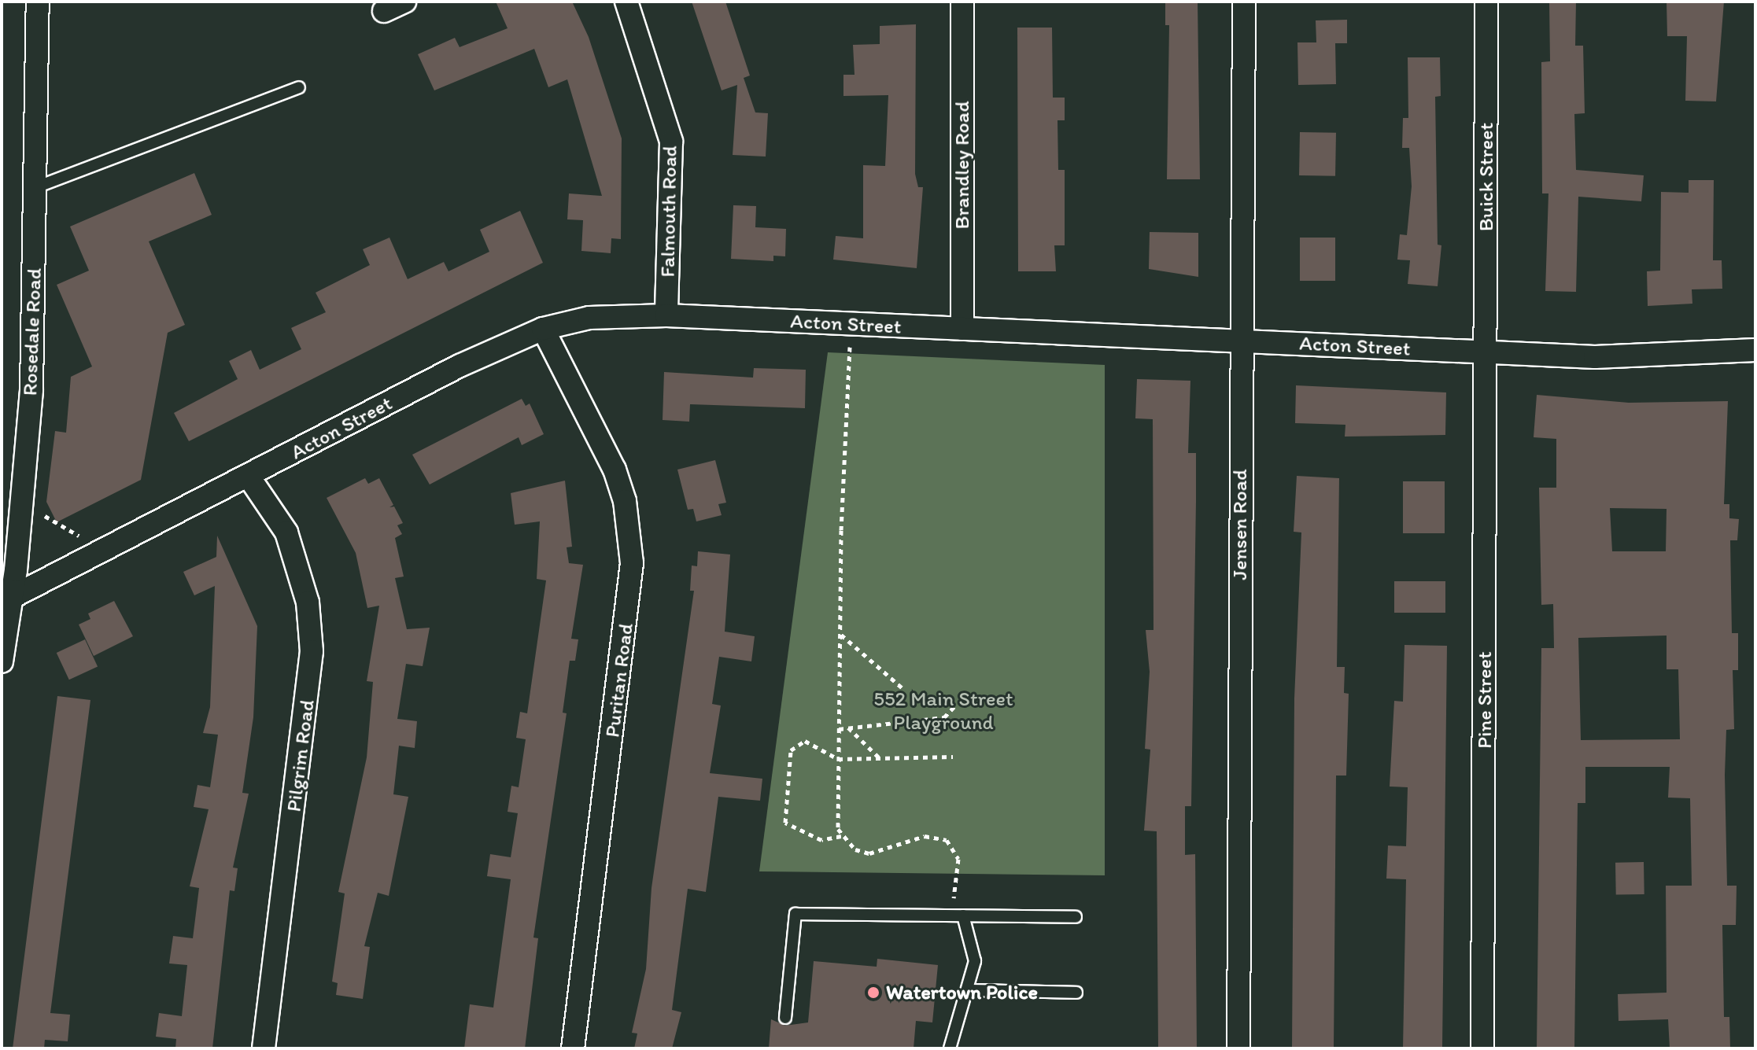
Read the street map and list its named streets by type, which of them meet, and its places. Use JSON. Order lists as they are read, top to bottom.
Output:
{
  "streets": {
    "street": [
      "Brandley Road",
      "Buick Street",
      "Falmouth Road",
      "Acton Street",
      "Rosedale Road",
      "Jensen Road",
      "Puritan Road",
      "Pine Street",
      "Pilgrim Road"
    ]
  },
  "crossings": [
    ["Brandley Road", "Acton Street"],
    ["Buick Street", "Acton Street"],
    ["Buick Street", "Pine Street"],
    ["Falmouth Road", "Acton Street"],
    ["Acton Street", "Rosedale Road"],
    ["Acton Street", "Jensen Road"],
    ["Acton Street", "Puritan Road"],
    ["Acton Street", "Pine Street"],
    ["Acton Street", "Pilgrim Road"]
  ],
  "parks": ["552 Main Street Playground"],
  "places": ["Watertown Police"]
}
